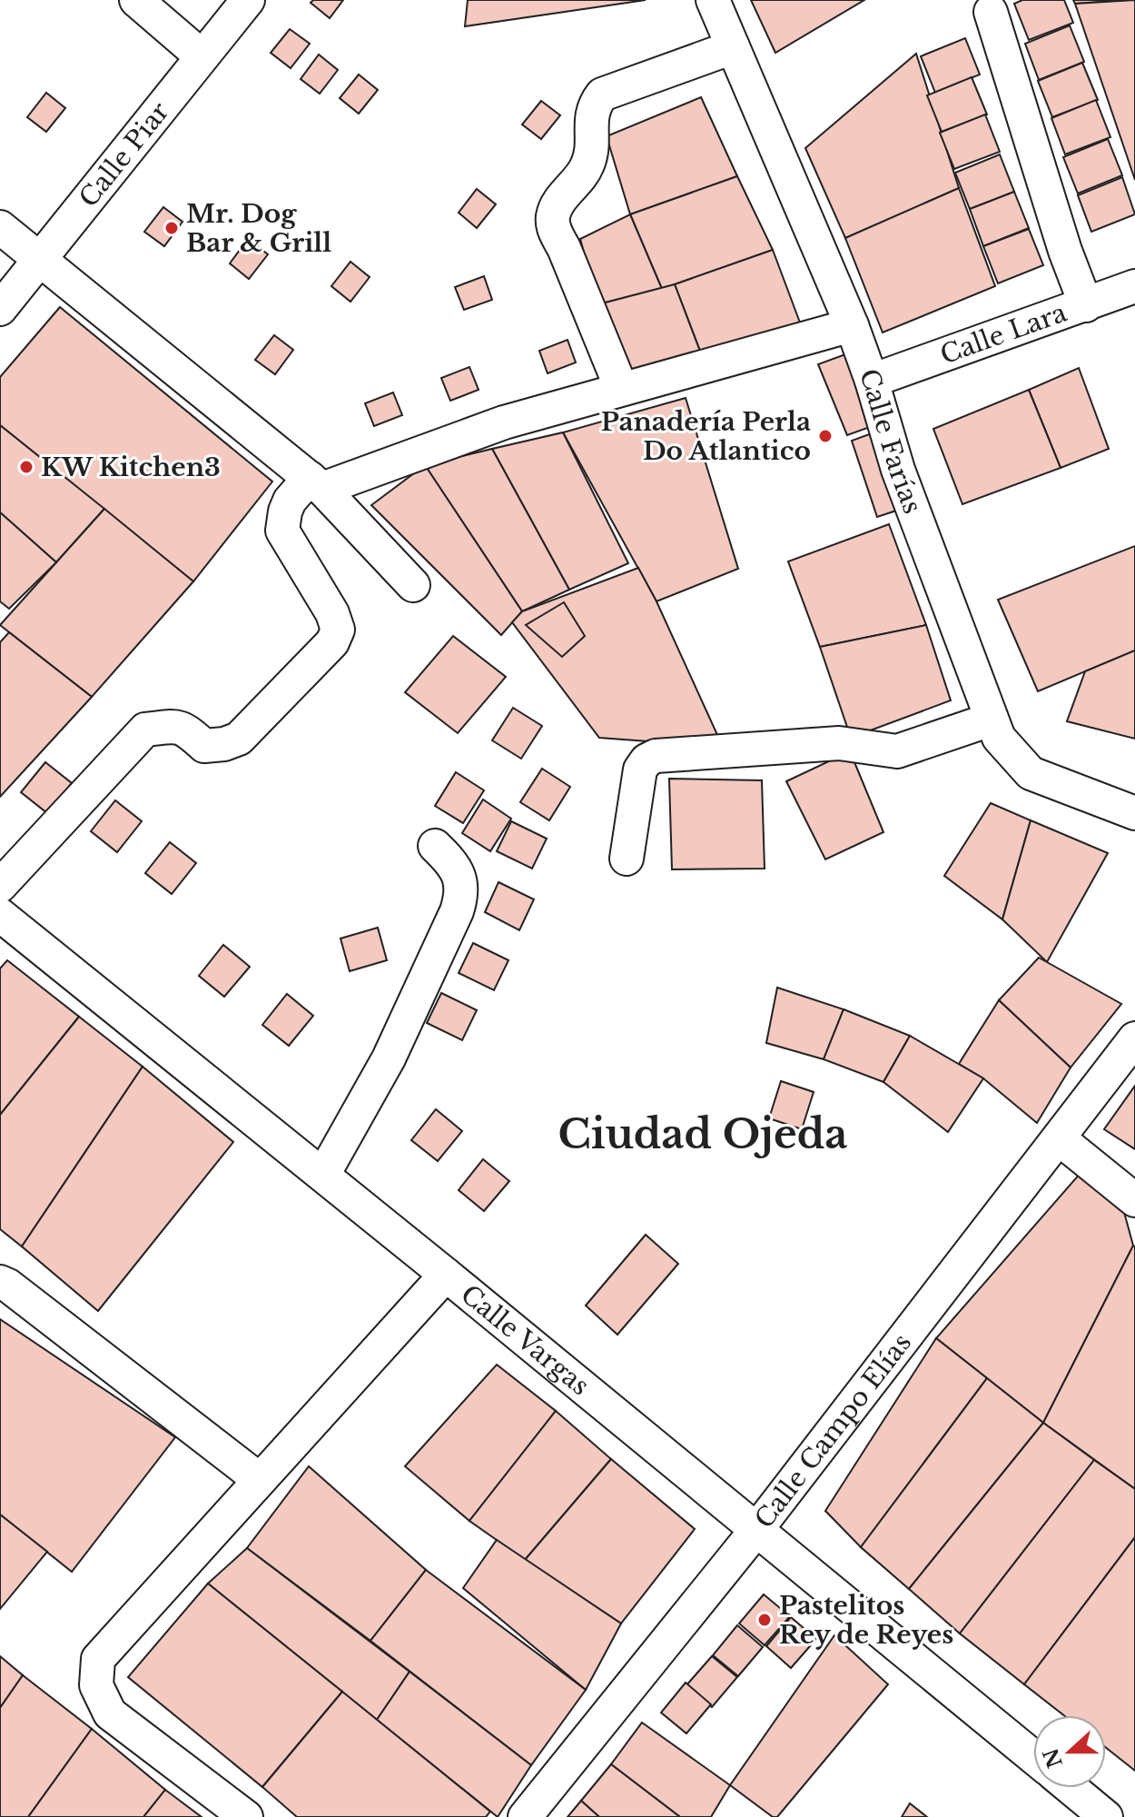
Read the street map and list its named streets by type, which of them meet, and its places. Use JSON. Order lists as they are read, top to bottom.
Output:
{
  "streets": {
    "street": [
      "Calle Piar",
      "Calle Lara",
      "Calle Farías",
      "Calle Vargas",
      "Calle Campo Elías"
    ]
  },
  "crossings": [
    ["Calle Lara", "Calle Farías"],
    ["Calle Vargas", "Calle Campo Elías"]
  ],
  "districts": ["Ciudad Ojeda"],
  "places": [
    "Mr. Dog Bar & Grill",
    "Panadería Perla Do Atlantico",
    "KW Kitchen3",
    "Pastelitos Rey de Reyes"
  ],
  "north": "left"
}
